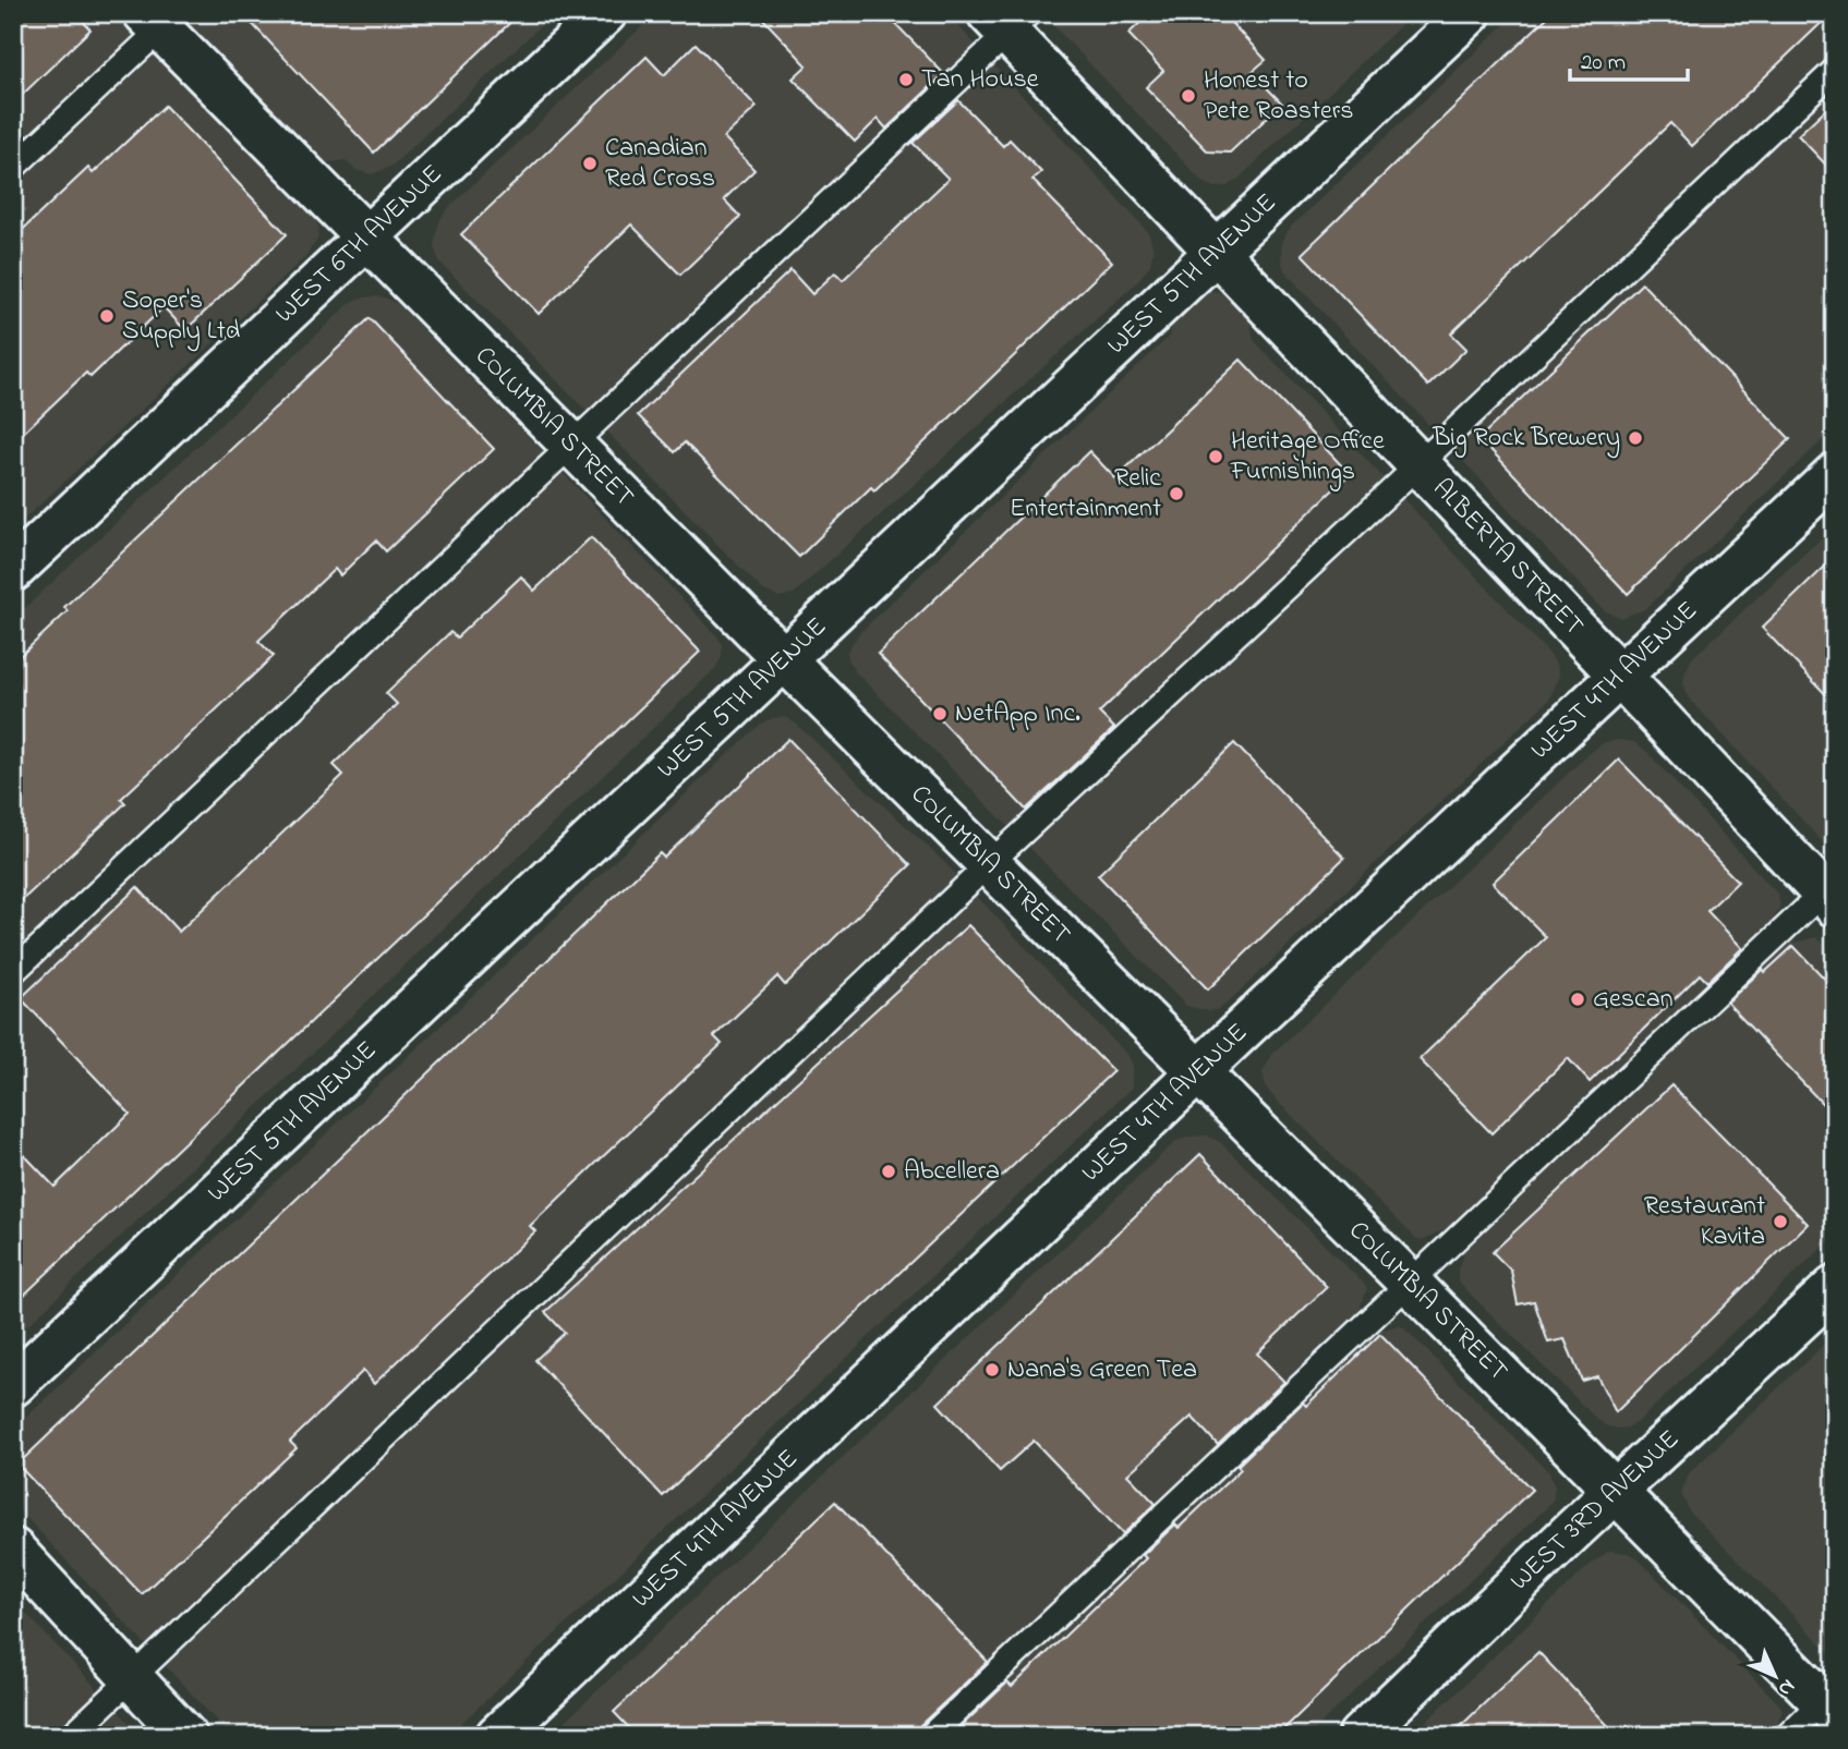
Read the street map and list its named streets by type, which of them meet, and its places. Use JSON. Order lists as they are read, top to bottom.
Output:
{
  "streets": {
    "street": [
      "WEST 6TH AVENUE",
      "WEST 5TH AVENUE",
      "COLUMBIA STREET",
      "ALBERTA STREET",
      "WEST 4TH AVENUE",
      "WEST 3RD AVENUE"
    ]
  },
  "crossings": [
    ["WEST 6TH AVENUE", "COLUMBIA STREET"],
    ["WEST 5TH AVENUE", "COLUMBIA STREET"],
    ["WEST 5TH AVENUE", "ALBERTA STREET"],
    ["COLUMBIA STREET", "WEST 4TH AVENUE"],
    ["COLUMBIA STREET", "WEST 3RD AVENUE"],
    ["ALBERTA STREET", "WEST 4TH AVENUE"]
  ],
  "places": [
    "Tan House",
    "Honest to Pete Roasters",
    "Canadian Red Cross",
    "Soper's Supply Ltd",
    "Big Rock Brewery",
    "Heritage Office Furnishings",
    "Relic Entertainment",
    "NetApp Inc.",
    "Gescan",
    "Abcellera",
    "Restaurant Kavita",
    "Nana's Green Tea"
  ],
  "scale_bar": "20 m",
  "north": "bottom right"
}
